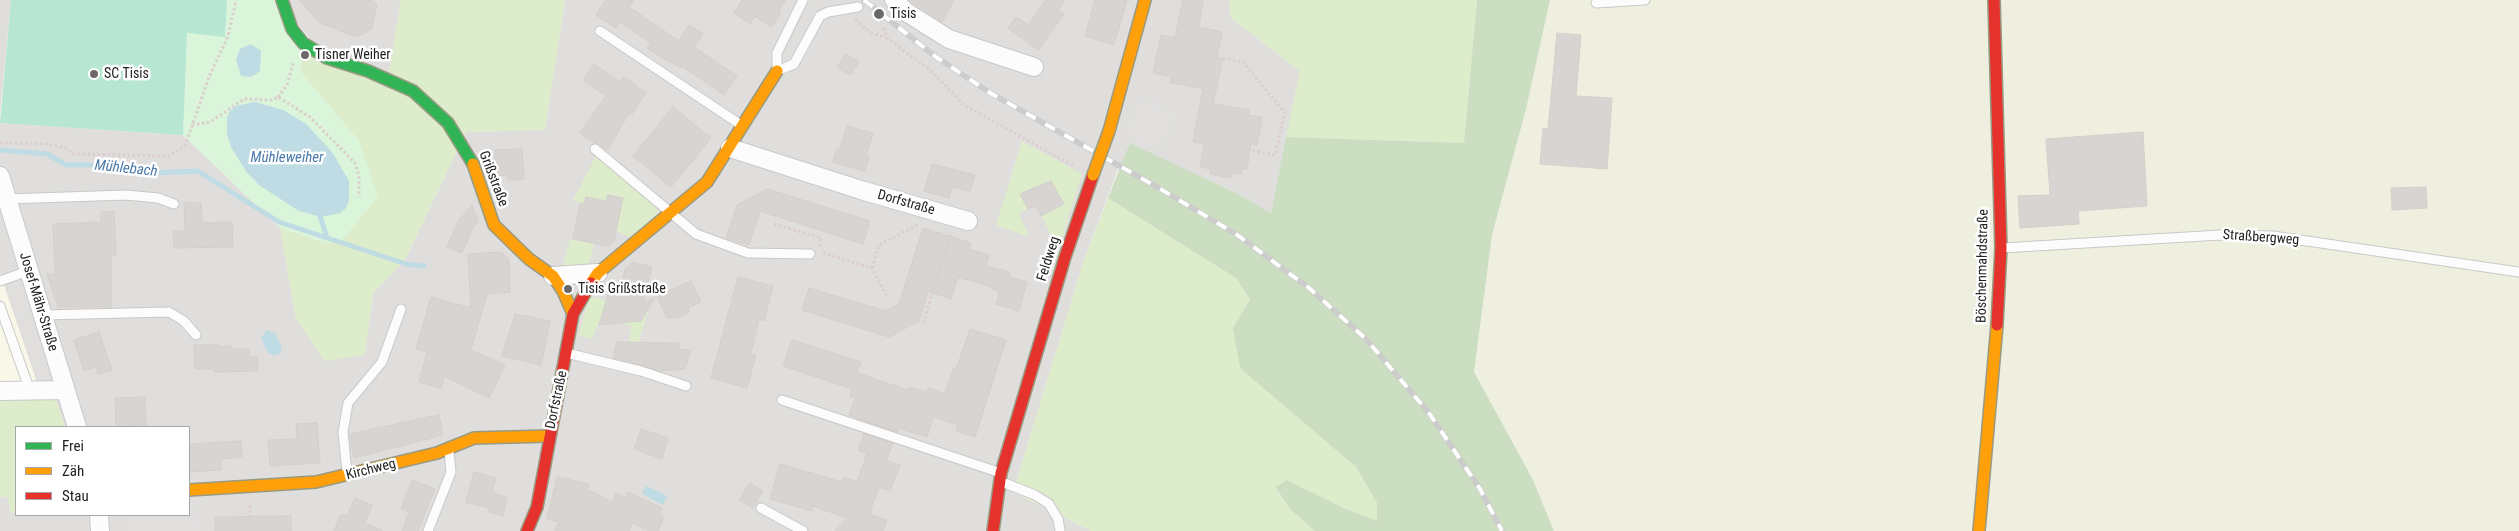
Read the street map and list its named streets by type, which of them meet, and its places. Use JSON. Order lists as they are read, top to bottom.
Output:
{
  "streets": {
    "street": [
      "Grißstraße",
      "Dorfstraße",
      "Feldweg",
      "Böschenmahdstraße",
      "Josef-Mähr-Straße",
      "Kirchweg"
    ],
    "lane": ["Straßbergweg"]
  },
  "crossings": [
    ["Grißstraße", "Dorfstraße"],
    ["Dorfstraße", "Kirchweg"],
    ["Straßbergweg", "Böschenmahdstraße"]
  ],
  "water": ["Mühleweiher", "Mühlebach"],
  "places": [
    "Tisis",
    "Tisner Weiher",
    "SC Tisis",
    "Tisis Grißstraße"
  ],
  "legend": ["Frei", "Zäh", "Stau"]
}
